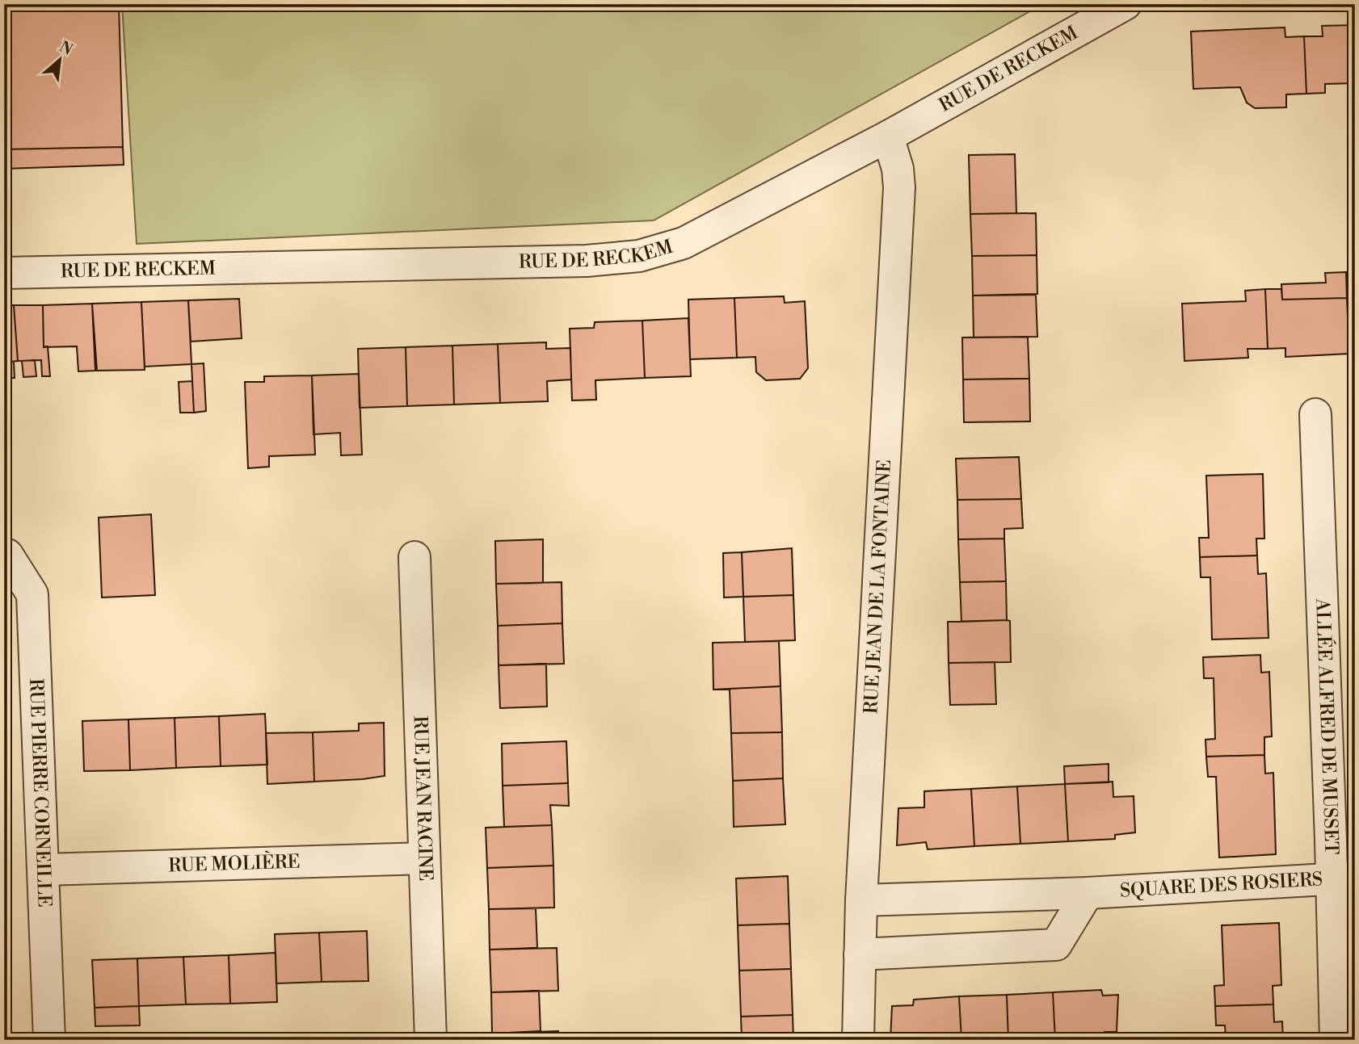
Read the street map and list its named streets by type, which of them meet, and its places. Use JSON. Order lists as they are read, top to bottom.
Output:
{
  "streets": {
    "street": [
      "RUE DE RECKEM",
      "RUE JEAN DE LA FONTAINE",
      "ALLÉE ALFRED DE MUSSET",
      "RUE PIERRE CORNEILLE",
      "RUE JEAN RACINE",
      "RUE MOLIÈRE",
      "SQUARE DES ROSIERS"
    ]
  },
  "crossings": [
    ["RUE DE RECKEM", "RUE JEAN DE LA FONTAINE"],
    ["RUE JEAN DE LA FONTAINE", "SQUARE DES ROSIERS"],
    ["ALLÉE ALFRED DE MUSSET", "SQUARE DES ROSIERS"],
    ["RUE PIERRE CORNEILLE", "RUE MOLIÈRE"],
    ["RUE JEAN RACINE", "RUE MOLIÈRE"]
  ],
  "north": "top right"
}
